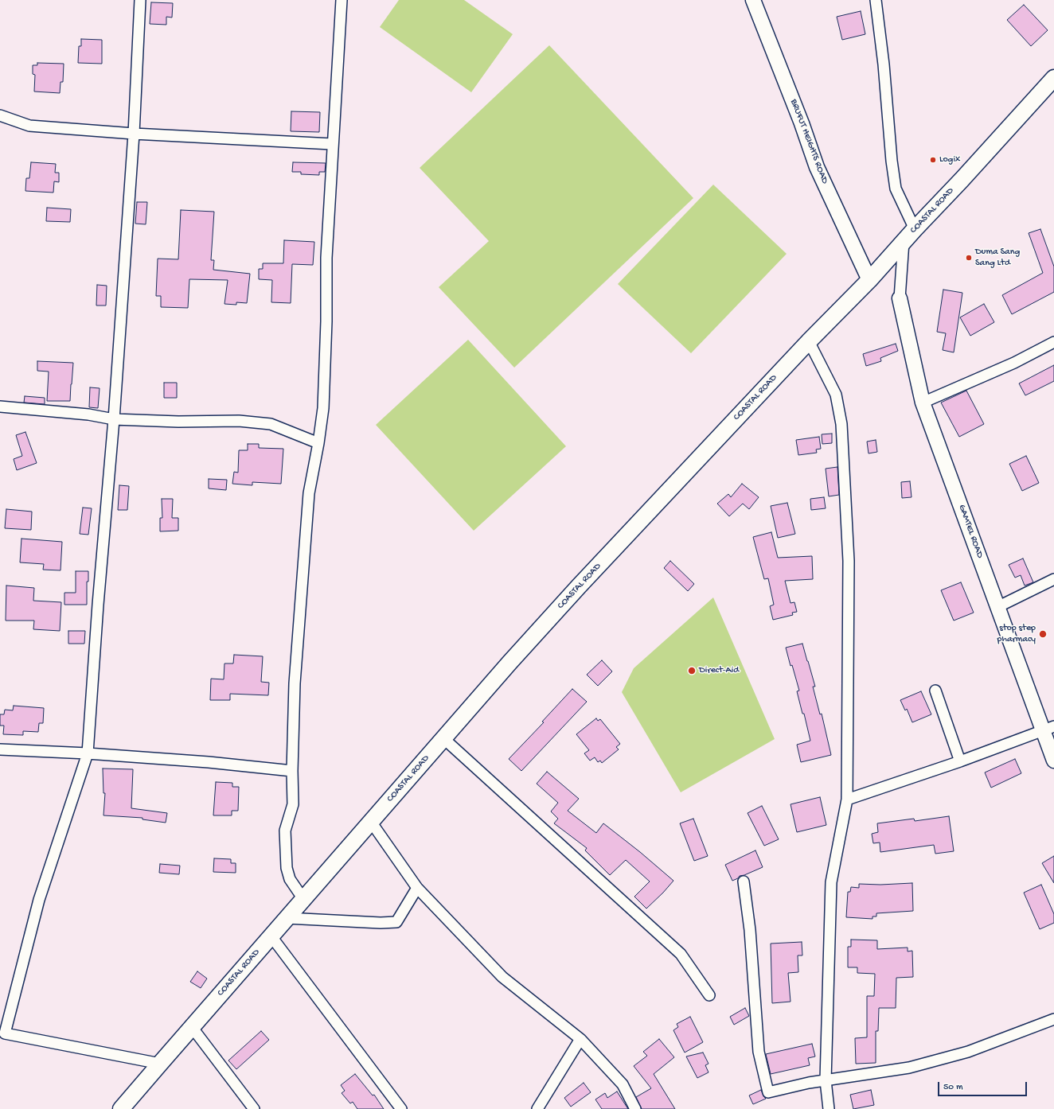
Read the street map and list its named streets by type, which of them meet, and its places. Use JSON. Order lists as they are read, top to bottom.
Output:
{
  "streets": {
    "main road": ["COASTAL ROAD"],
    "street": ["BRUFUT HEIGHTS ROAD", "GAMTEL ROAD"]
  },
  "crossings": [
    ["BRUFUT HEIGHTS ROAD", "COASTAL ROAD"]
  ],
  "places": [
    "Logix",
    "Duma Sang Sang Ltd",
    "stop step pharmacy",
    "Direct-Aid"
  ],
  "scale_bar": "50 m"
}
